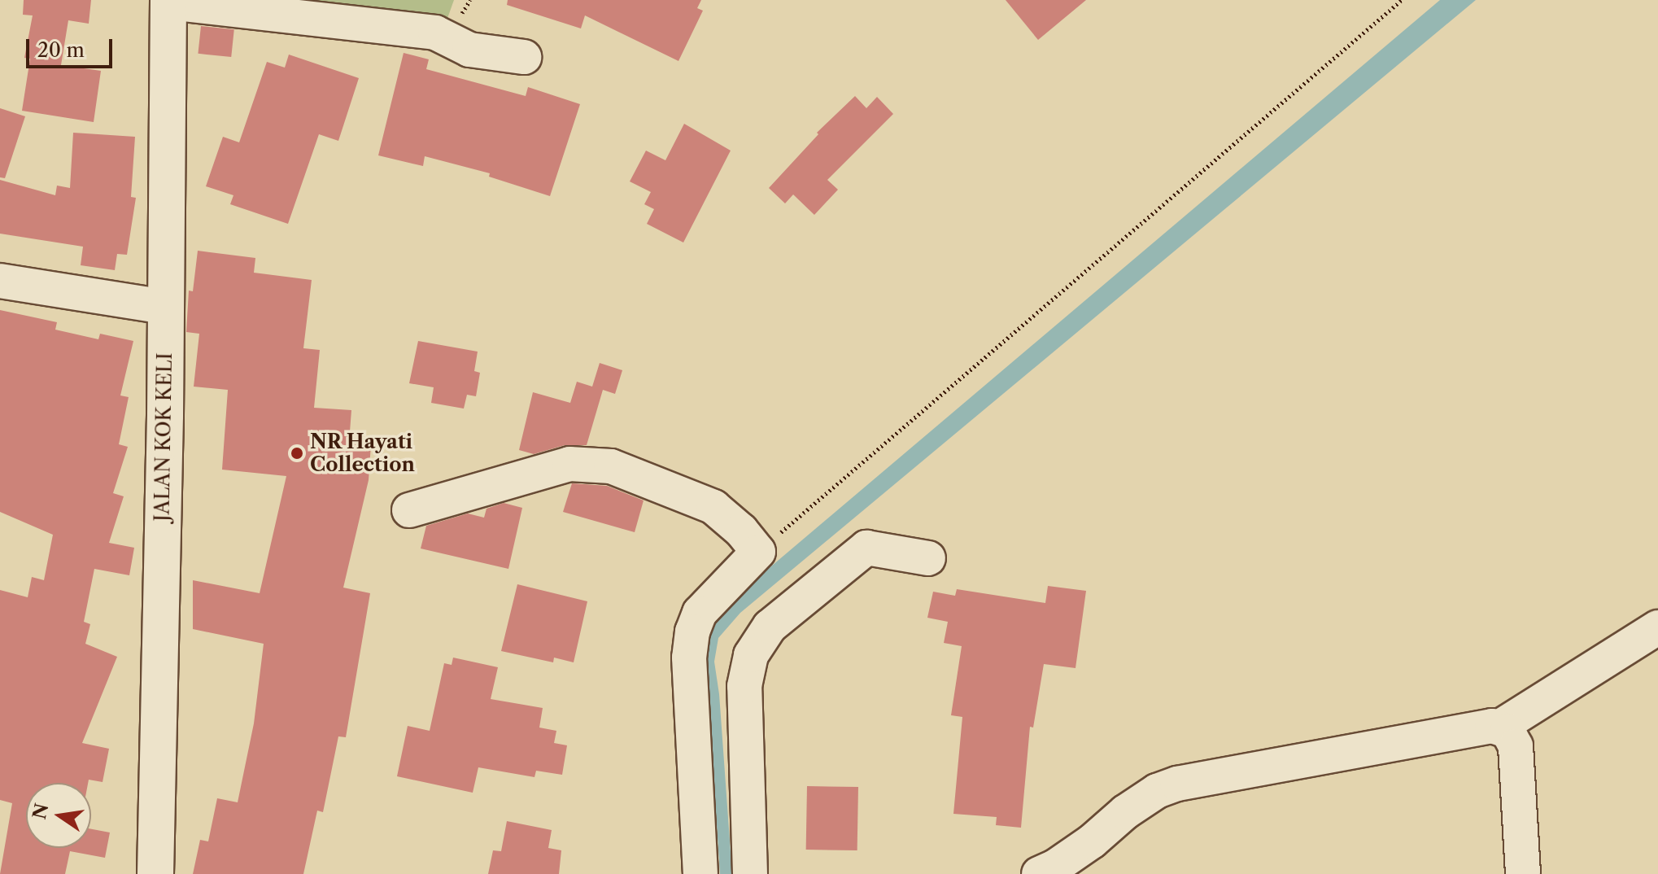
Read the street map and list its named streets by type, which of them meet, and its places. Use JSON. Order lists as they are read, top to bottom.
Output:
{
  "streets": {
    "street": ["JALAN KOK KELI"]
  },
  "places": ["NR Hayati Collection"],
  "scale_bar": "20 m",
  "north": "left"
}
